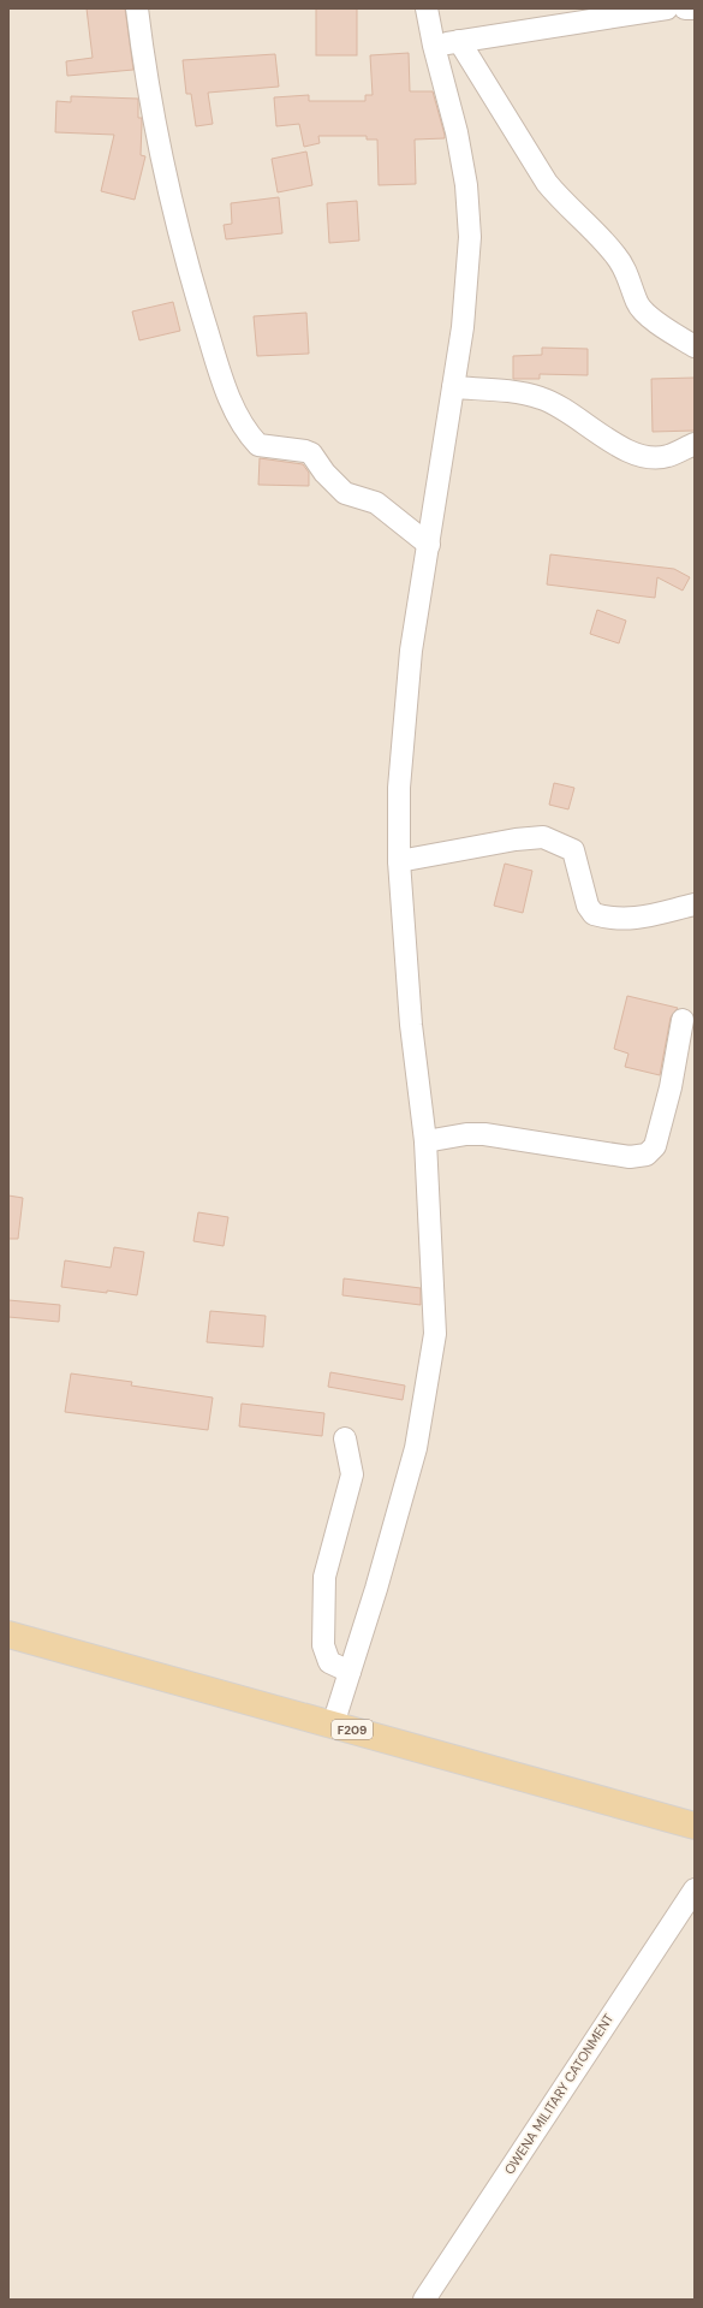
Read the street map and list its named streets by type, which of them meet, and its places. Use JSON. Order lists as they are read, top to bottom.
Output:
{
  "streets": {
    "main road": ["F209"],
    "street": ["OWENA MILITARY CATONMENT"]
  }
}
